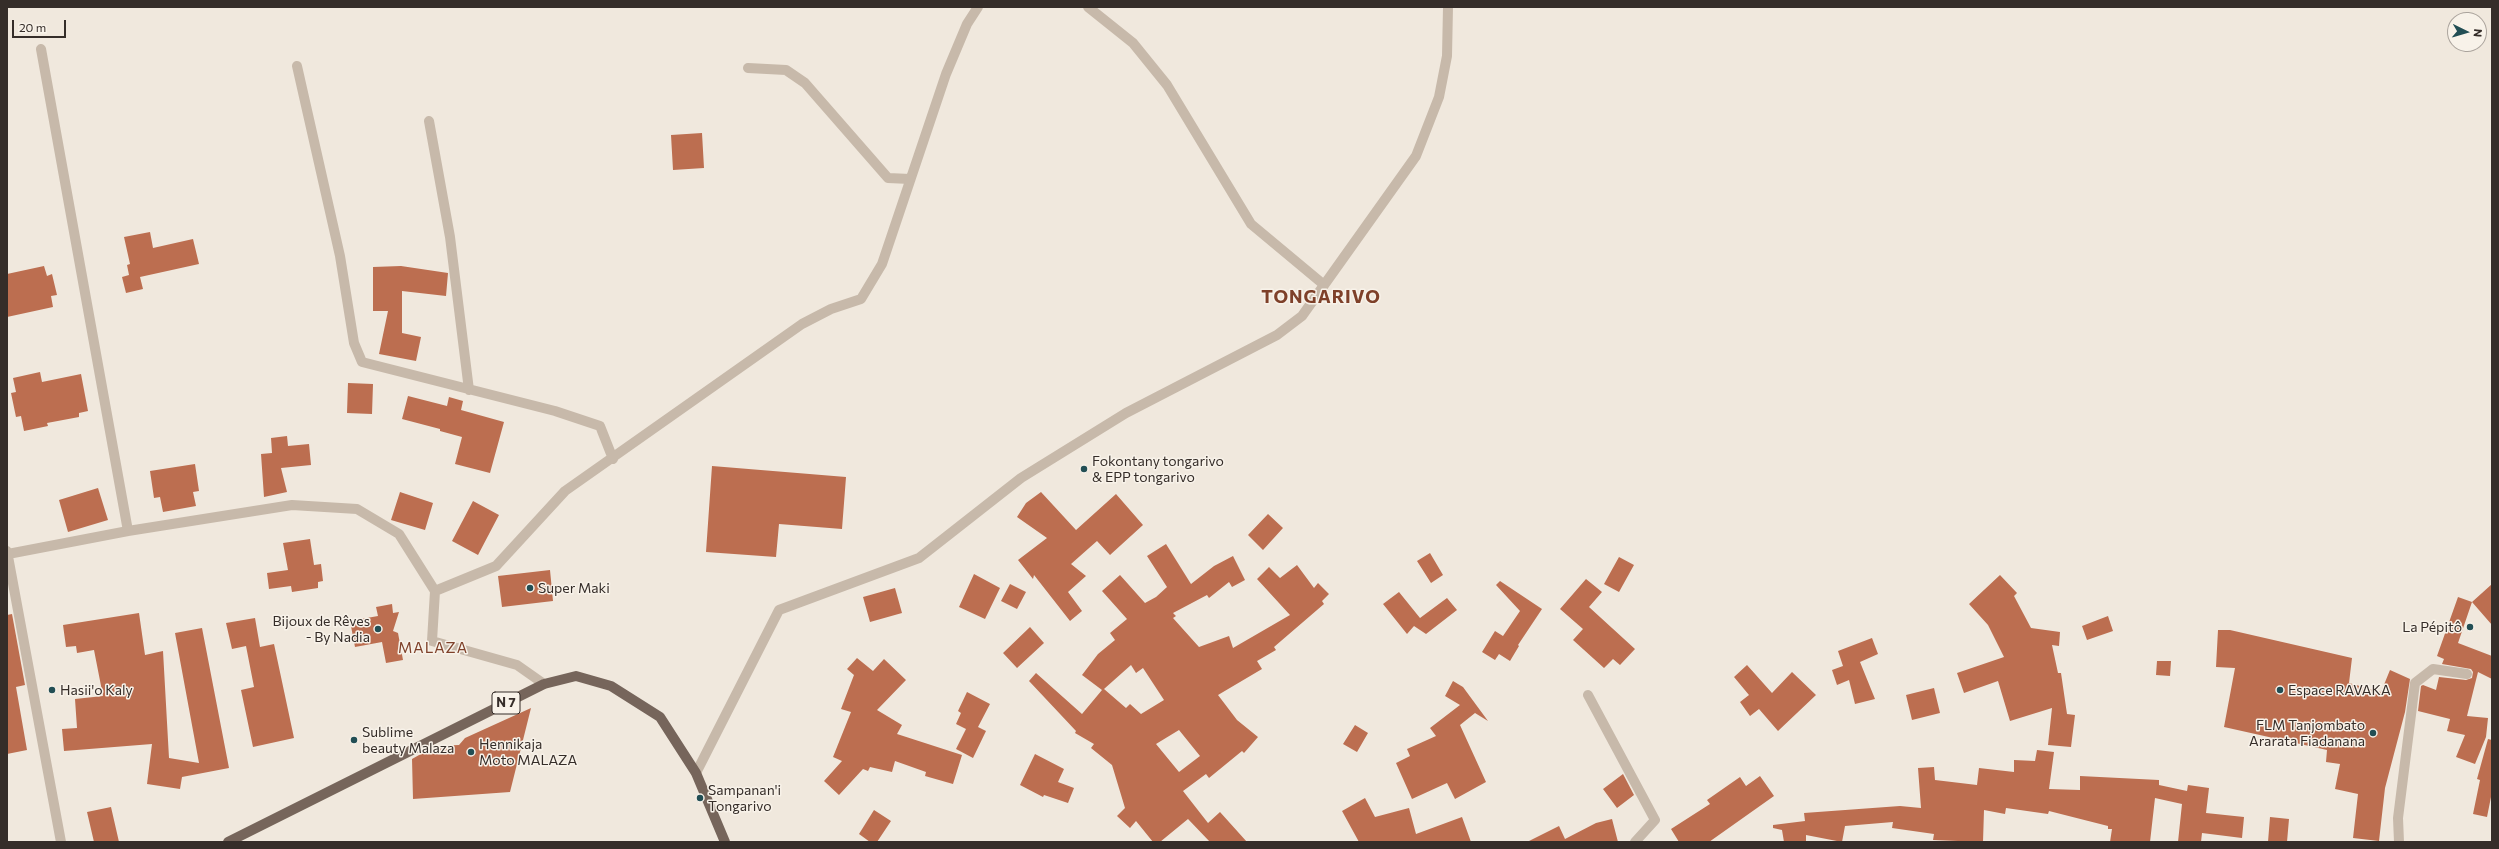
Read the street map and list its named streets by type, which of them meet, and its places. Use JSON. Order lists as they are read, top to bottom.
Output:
{
  "streets": {
    "main road": ["N 7"]
  },
  "districts": ["TONGARIVO", "MALAZA"],
  "places": [
    "Fokontany tongarivo & EPP tongarivo",
    "Super Maki",
    "La Pépitô",
    "Bijoux de Rêves - By Nadia",
    "Hasii'o Kaly",
    "Espace RAVAKA",
    "FLM Tanjombato Ararata Fiadanana",
    "Sublime beauty Malaza",
    "Hennikaja Moto MALAZA",
    "Sampanan'i Tongarivo"
  ],
  "scale_bar": "20 m",
  "north": "right"
}
